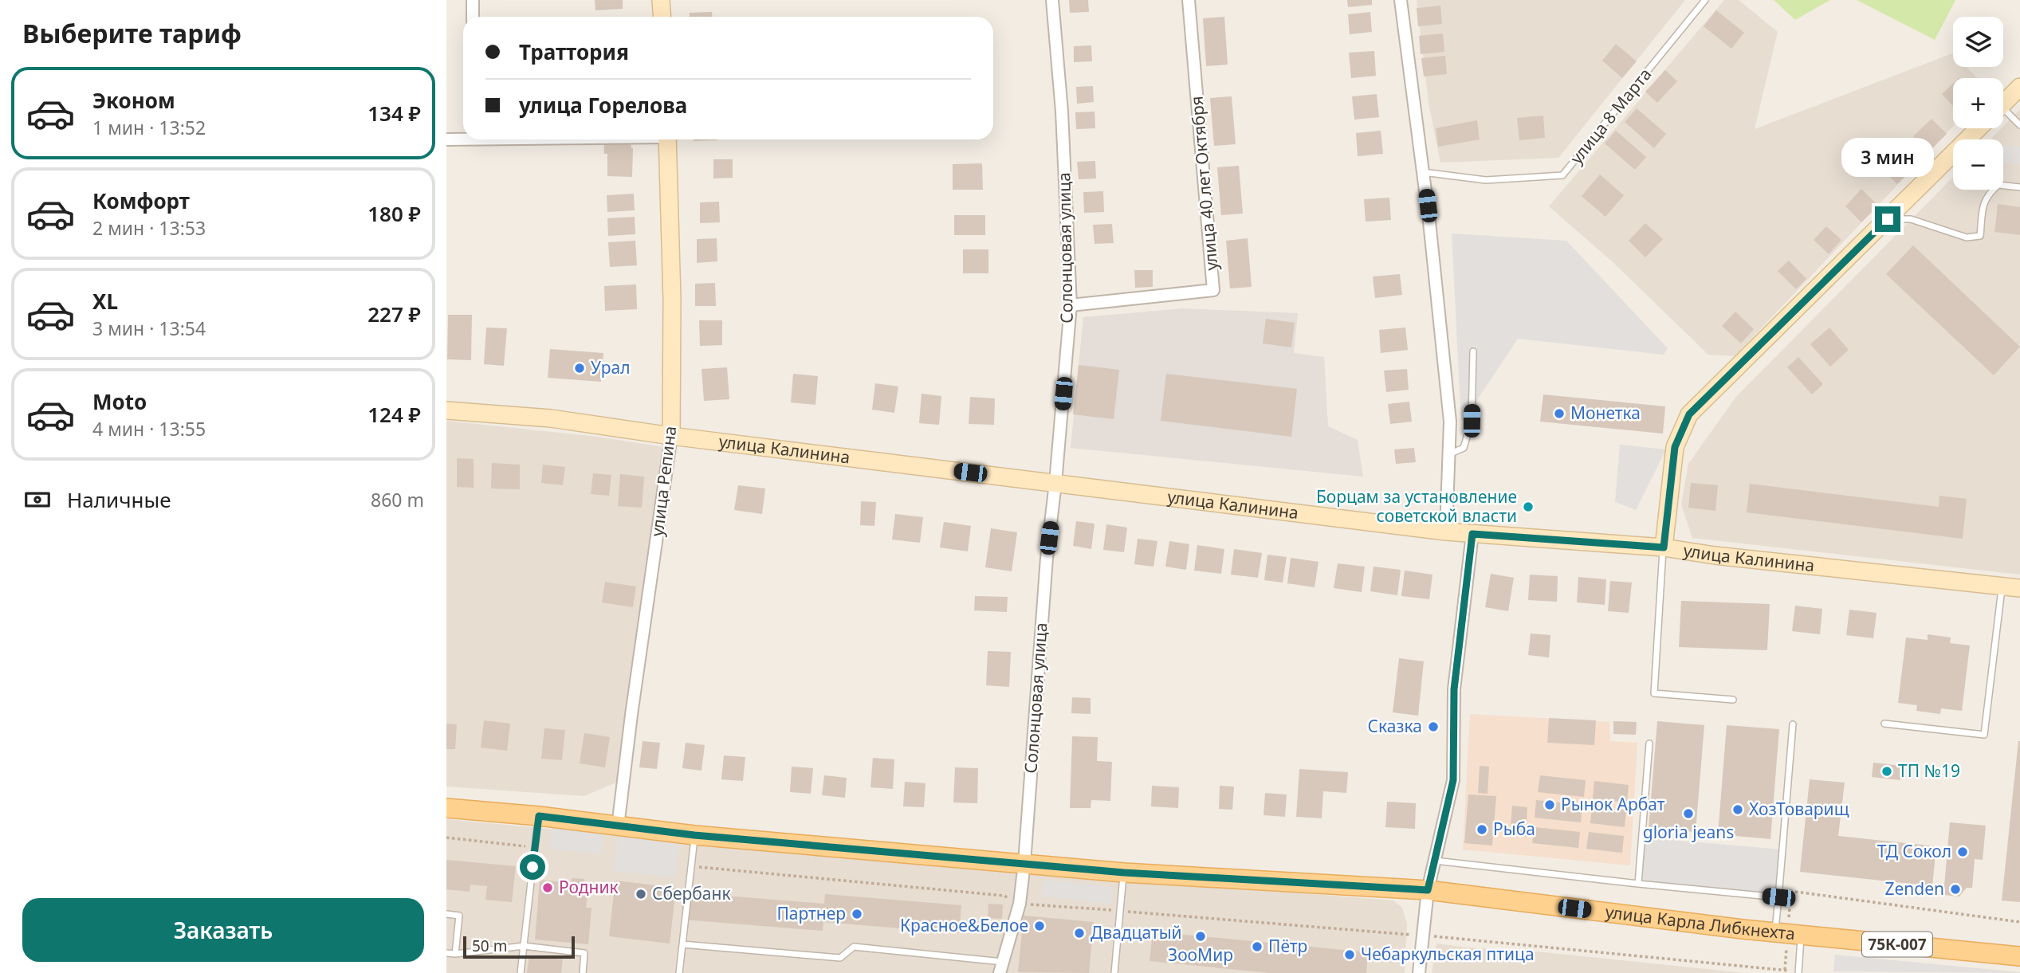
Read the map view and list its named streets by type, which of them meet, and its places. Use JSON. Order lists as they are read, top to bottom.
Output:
{
  "streets": {
    "main road": ["улица Карла Либкнехта", "75К-007"],
    "street": [
      "улица 40 лет Октября",
      "Солонцовая улица",
      "улица Калинина",
      "улица Репина"
    ],
    "lane": ["улица 8 Марта"]
  },
  "crossings": [
    ["улица 40 лет Октября", "Солонцовая улица"],
    ["Солонцовая улица", "улица Калинина"],
    ["Солонцовая улица", "улица Карла Либкнехта"],
    ["улица Калинина", "улица Репина"],
    ["улица Репина", "улица Карла Либкнехта"]
  ],
  "places": [
    "Урал",
    "Монетка",
    "Борцам за установление советской власти",
    "Сказка",
    "ТП №19",
    "Рынок Арбат",
    "ХозТоварищ",
    "gloria jeans",
    "Рыба",
    "ТД Сокол",
    "Родник",
    "Zenden",
    "Сбербанк",
    "Партнер",
    "Красное&Белое",
    "Двадцатый",
    "ЗооМир",
    "Пётр",
    "Чебаркульская птица"
  ],
  "scale_bar": "50 m",
  "page": {
    "heading": "Выберите тариф",
    "map_buttons": ["+", "−"],
    "banner": ["Траттория", "улица Горелова"],
    "list": [
      {
        "name": "Эконом",
        "note": "1 мин · 13:52",
        "value": "134 ₽"
      },
      {
        "name": "Комфорт",
        "note": "2 мин · 13:53",
        "value": "180 ₽"
      },
      {
        "name": "XL",
        "note": "3 мин · 13:54",
        "value": "227 ₽"
      },
      {
        "name": "Moto",
        "note": "4 мин · 13:55",
        "value": "124 ₽"
      }
    ],
    "bubble": "3 мин",
    "pay": ["Наличные", "860 m"],
    "buttons": "Заказать",
    "scale": "50 m"
  }
}
